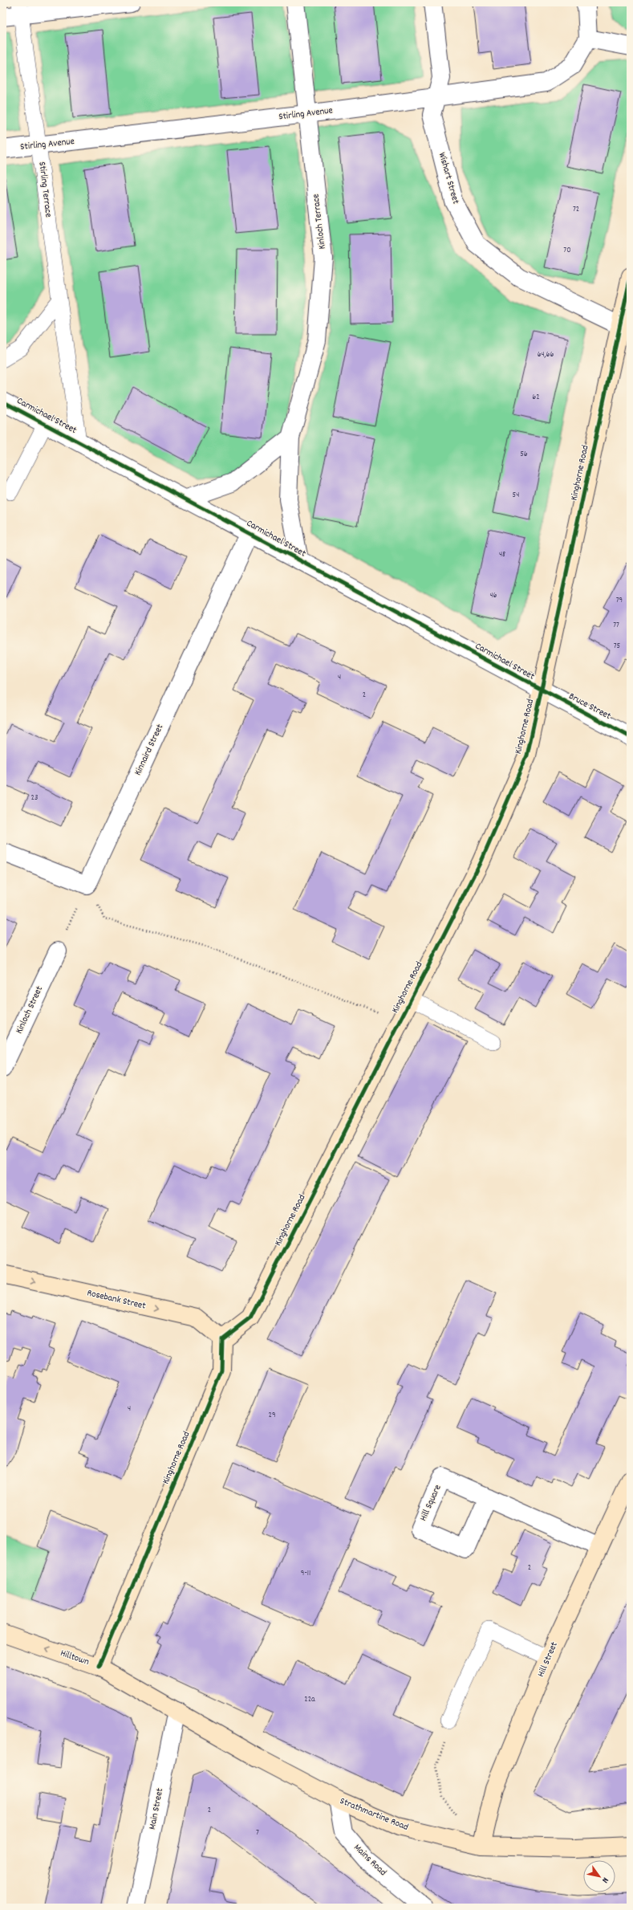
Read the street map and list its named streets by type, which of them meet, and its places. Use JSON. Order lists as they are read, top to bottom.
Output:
{
  "streets": {
    "street": [
      "Stirling Avenue",
      "Wishart Street",
      "Kinloch Terrace",
      "Carmichael Street",
      "Kinghorne Road",
      "Bruce Street",
      "Kinnaird Street",
      "Kinloch Street",
      "Rosebank Street",
      "Hilltown",
      "Hill Street",
      "Main Street",
      "Strathmartine Road",
      "Mains Road"
    ],
    "lane": ["Stirling Terrace"]
  },
  "crossings": [
    ["Stirling Avenue", "Wishart Street"],
    ["Stirling Avenue", "Stirling Terrace"],
    ["Stirling Avenue", "Kinloch Terrace"],
    ["Wishart Street", "Kinghorne Road"],
    ["Stirling Terrace", "Carmichael Street"],
    ["Kinloch Terrace", "Carmichael Street"],
    ["Carmichael Street", "Kinghorne Road"],
    ["Carmichael Street", "Bruce Street"],
    ["Carmichael Street", "Kinnaird Street"],
    ["Kinghorne Road", "Bruce Street"],
    ["Kinghorne Road", "Rosebank Street"],
    ["Kinghorne Road", "Hilltown"],
    ["Hilltown", "Main Street"],
    ["Hilltown", "Strathmartine Road"],
    ["Hill Street", "Strathmartine Road"],
    ["Main Street", "Strathmartine Road"],
    ["Strathmartine Road", "Mains Road"]
  ],
  "one_way": ["Rosebank Street", "Hilltown"],
  "house_numbers": [
    "72",
    "70",
    "64,66",
    "62",
    "56",
    "54",
    "48",
    "46",
    "79",
    "77",
    "75",
    "4",
    "2",
    "23",
    "4",
    "29",
    "2",
    "9-11",
    "22a",
    "2",
    "7"
  ],
  "north": "bottom right"
}
